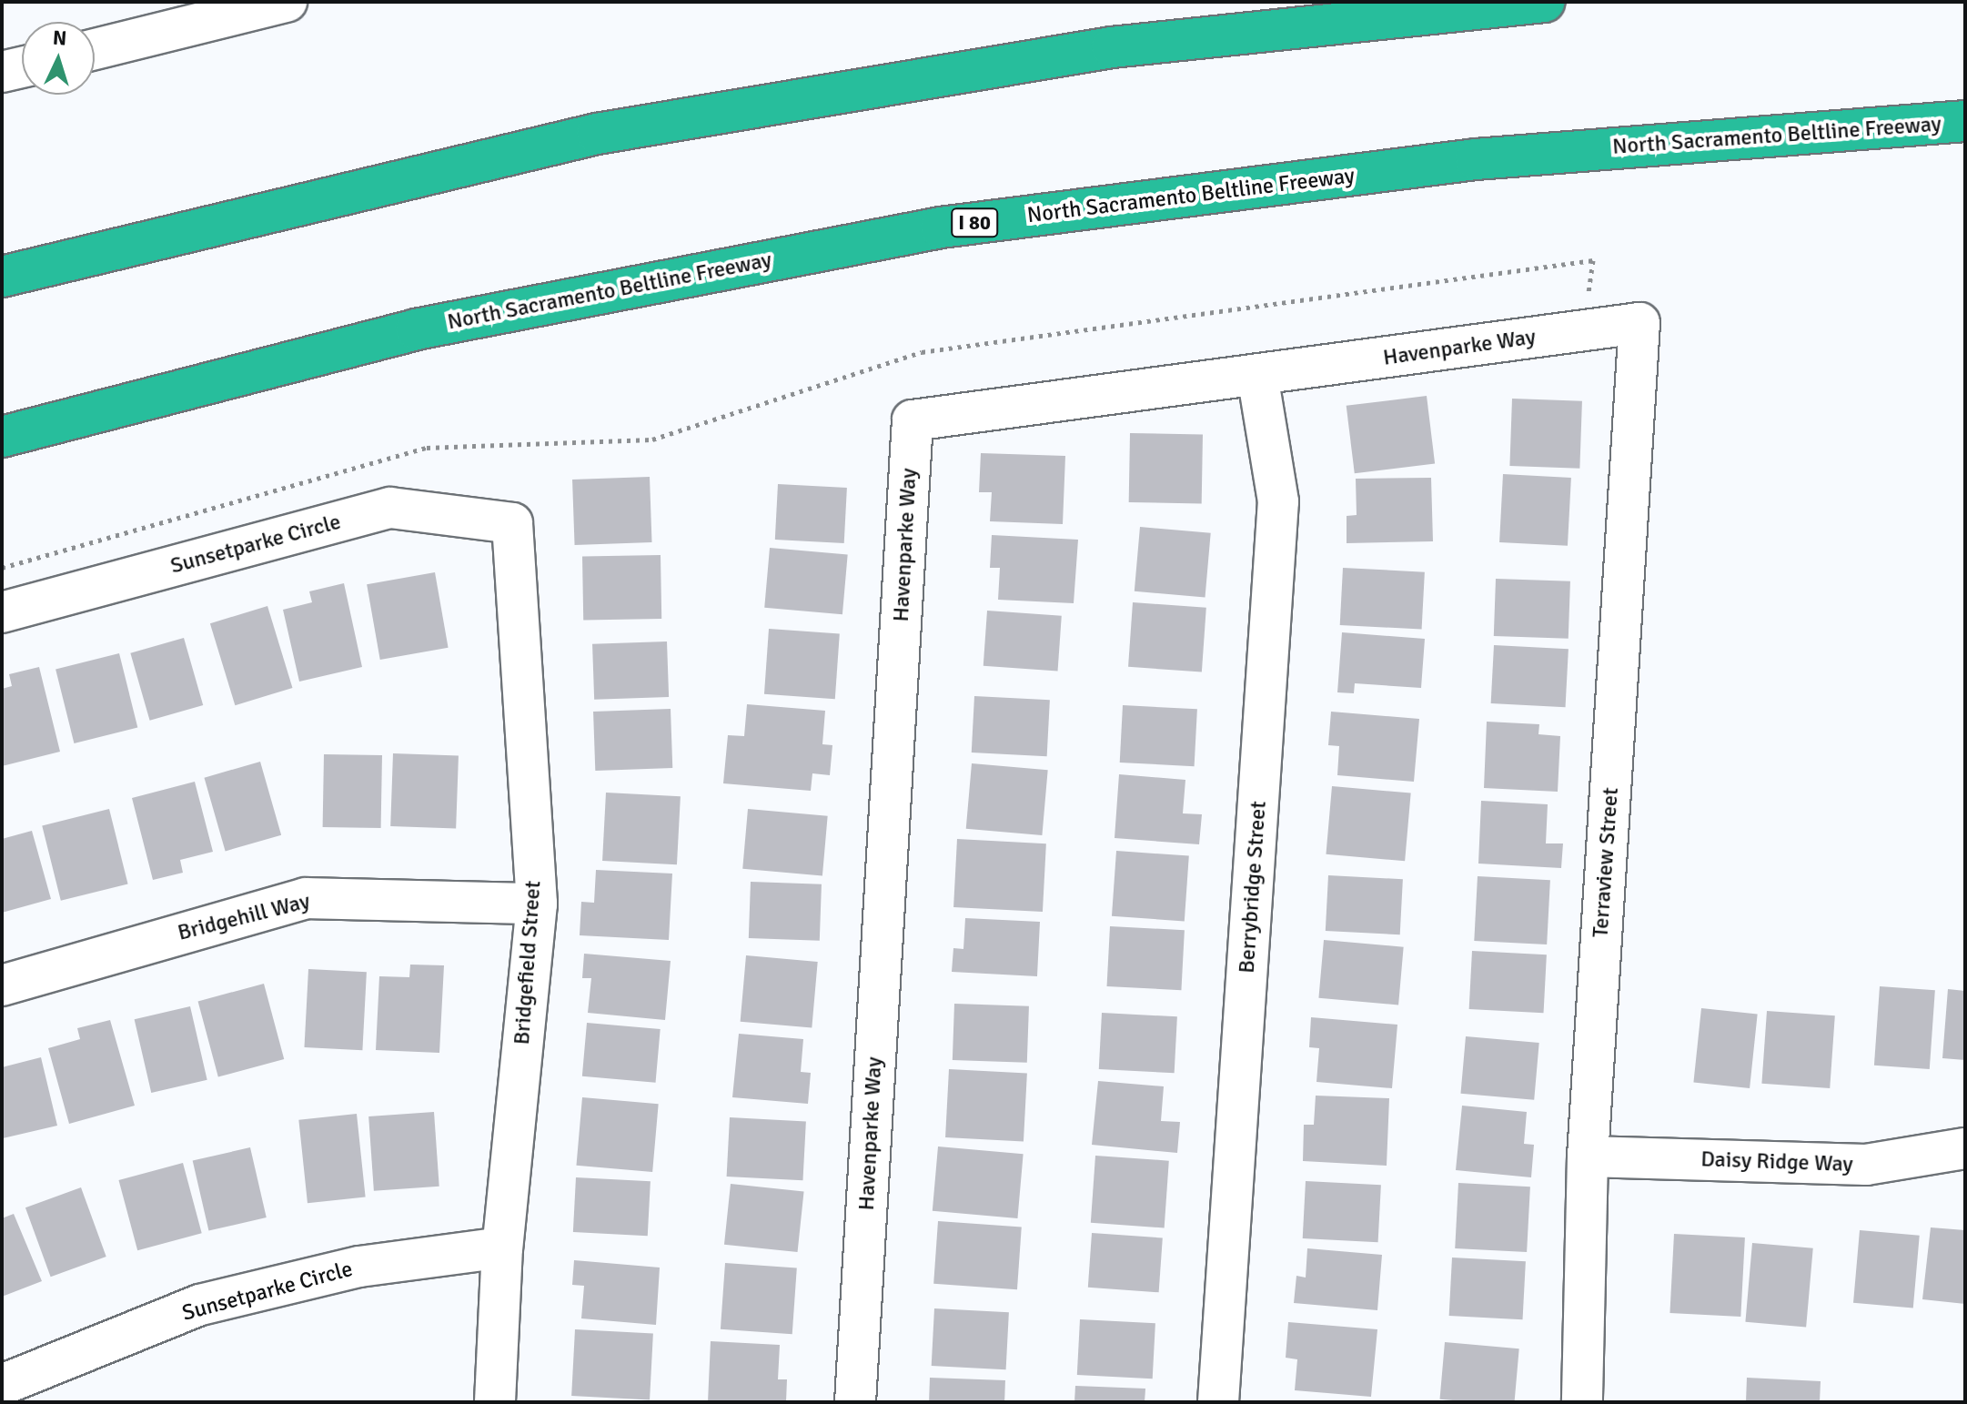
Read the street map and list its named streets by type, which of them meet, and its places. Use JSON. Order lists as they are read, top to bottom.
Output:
{
  "streets": {
    "highway": ["North Sacramento Beltline Freeway", "I 80"],
    "street": [
      "Havenparke Way",
      "Sunsetparke Circle",
      "Terraview Street",
      "Berrybridge Street",
      "Bridgehill Way",
      "Bridgefield Street",
      "Daisy Ridge Way"
    ]
  },
  "crossings": [
    ["Havenparke Way", "Terraview Street"],
    ["Havenparke Way", "Berrybridge Street"],
    ["Sunsetparke Circle", "Bridgefield Street"],
    ["Terraview Street", "Daisy Ridge Way"],
    ["Bridgehill Way", "Bridgefield Street"]
  ],
  "north": "top"
}
